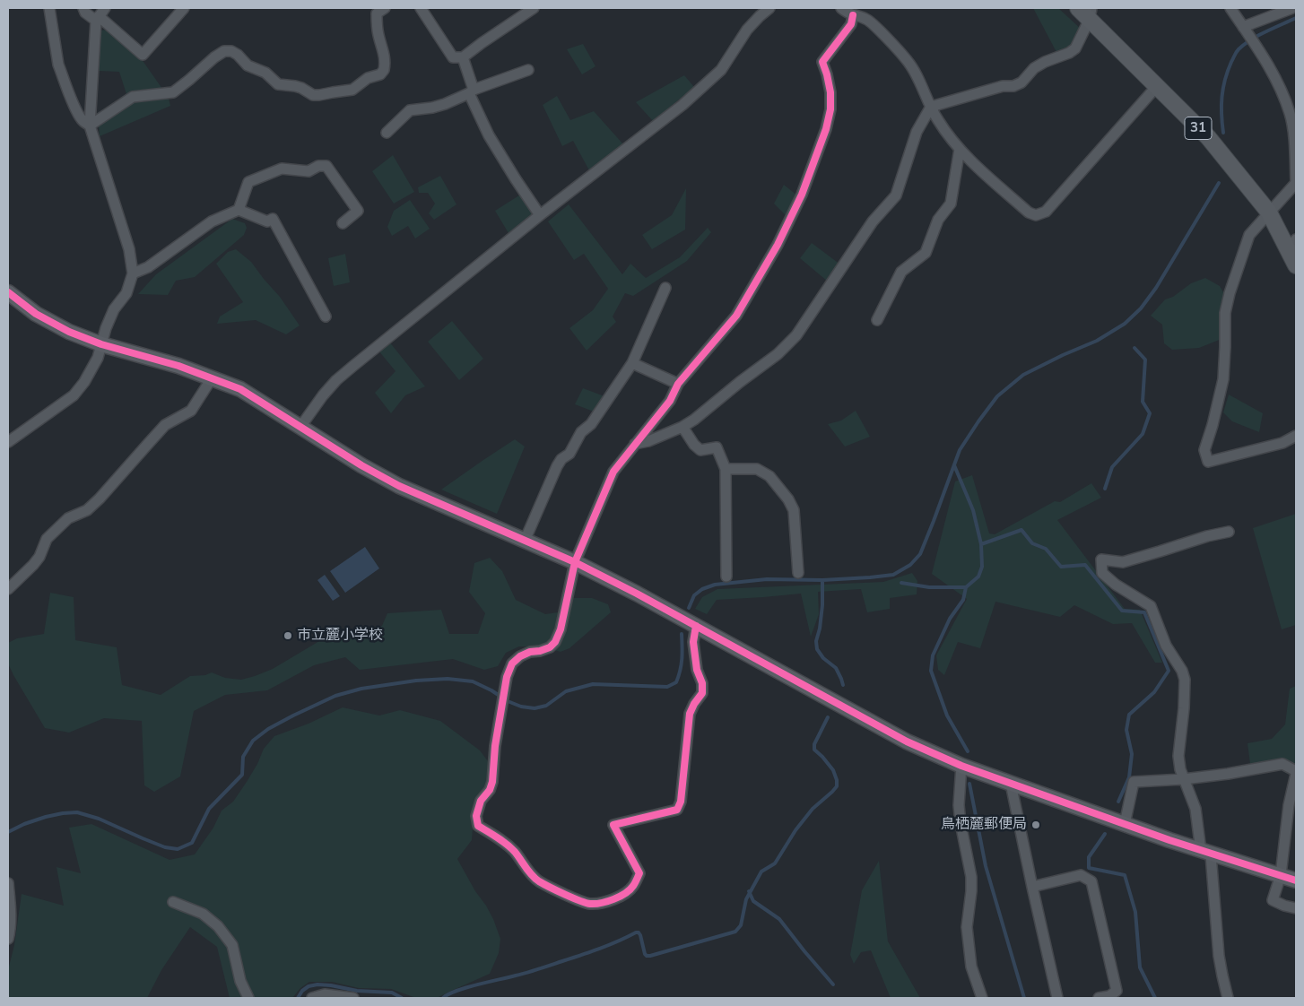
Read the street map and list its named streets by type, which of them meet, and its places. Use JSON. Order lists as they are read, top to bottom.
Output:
{
  "streets": {
    "main road": ["31"]
  },
  "places": ["市立麓小学校", "鳥栖麓郵便局"]
}
